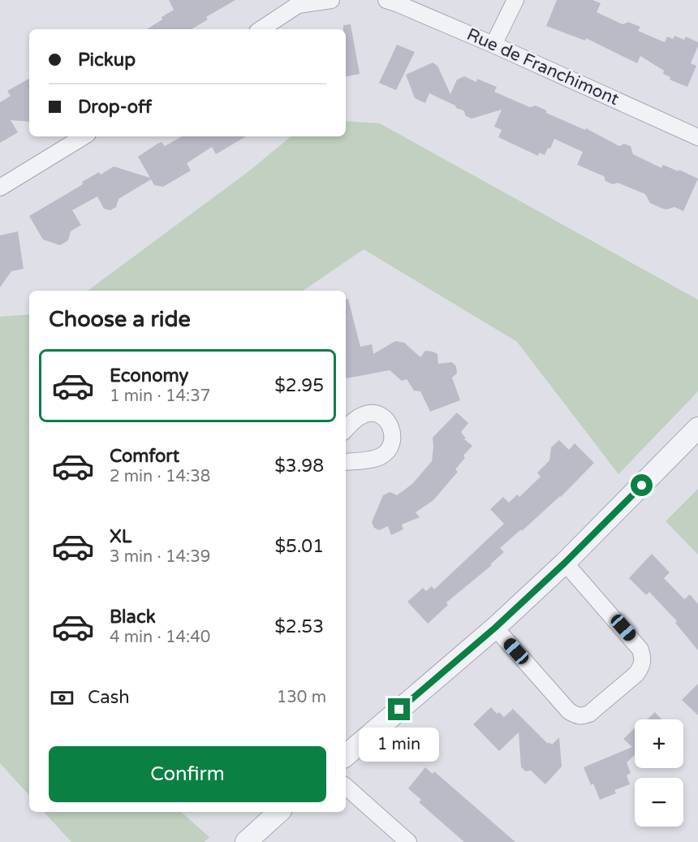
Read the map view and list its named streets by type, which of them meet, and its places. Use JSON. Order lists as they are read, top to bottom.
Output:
{
  "streets": {
    "street": ["Rue de Franchimont"]
  },
  "page": {
    "banner": ["Pickup", "Drop-off"],
    "heading": "Choose a ride",
    "list": [
      {
        "name": "Economy",
        "note": "1 min · 14:37",
        "value": "$2.95"
      },
      {
        "name": "Comfort",
        "note": "2 min · 14:38",
        "value": "$3.98"
      },
      {
        "name": "XL",
        "note": "3 min · 14:39",
        "value": "$5.01"
      },
      {
        "name": "Black",
        "note": "4 min · 14:40",
        "value": "$2.53"
      }
    ],
    "pay": ["Cash", "130 m"],
    "map_buttons": ["+", "−"],
    "bubble": "1 min",
    "buttons": "Confirm"
  }
}
